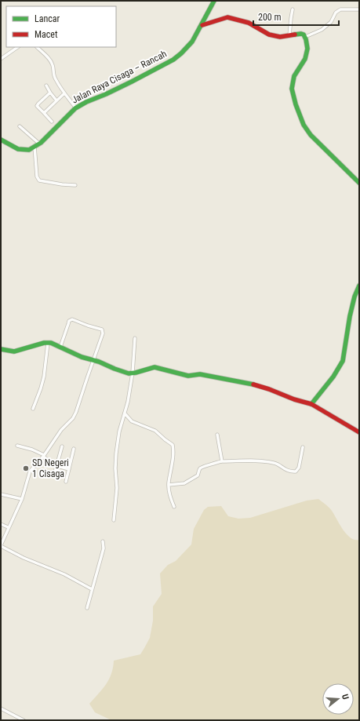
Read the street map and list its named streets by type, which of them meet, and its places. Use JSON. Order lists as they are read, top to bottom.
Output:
{
  "streets": {
    "street": ["Jalan Raya Cisaga – Rancah"]
  },
  "places": ["SD Negeri 1 Cisaga"],
  "legend": ["Lancar", "Macet"],
  "scale_bar": "200 m",
  "north": "right"
}
